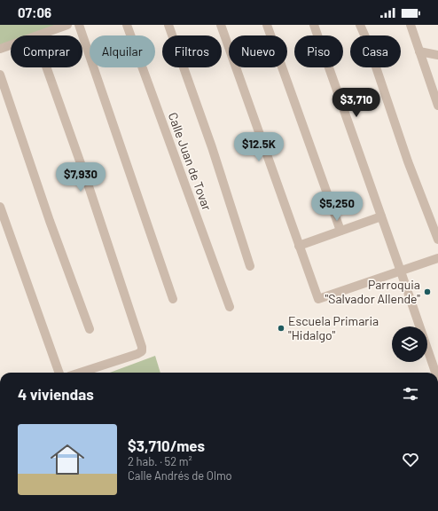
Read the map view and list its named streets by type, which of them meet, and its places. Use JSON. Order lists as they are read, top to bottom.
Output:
{
  "streets": {
    "street": ["Calle Juan de Tovar"]
  },
  "places": ["Parroquia \"Salvador Allende\"", "Escuela Primaria \"Hidalgo\""],
  "page": {
    "status": "07:06",
    "chip": [
      "Comprar",
      "Alquilar",
      "Filtros",
      "Nuevo",
      "Piso",
      "Casa"
    ],
    "price": [
      "$3,710",
      "$12.5K",
      "$7,930",
      "$5,250"
    ],
    "heading": "4 viviendas",
    "list": [
      {
        "name": "$3,710/mes",
        "note": "2 hab. · 52 m² · Calle Andrés de Olmo"
      }
    ]
  }
}
